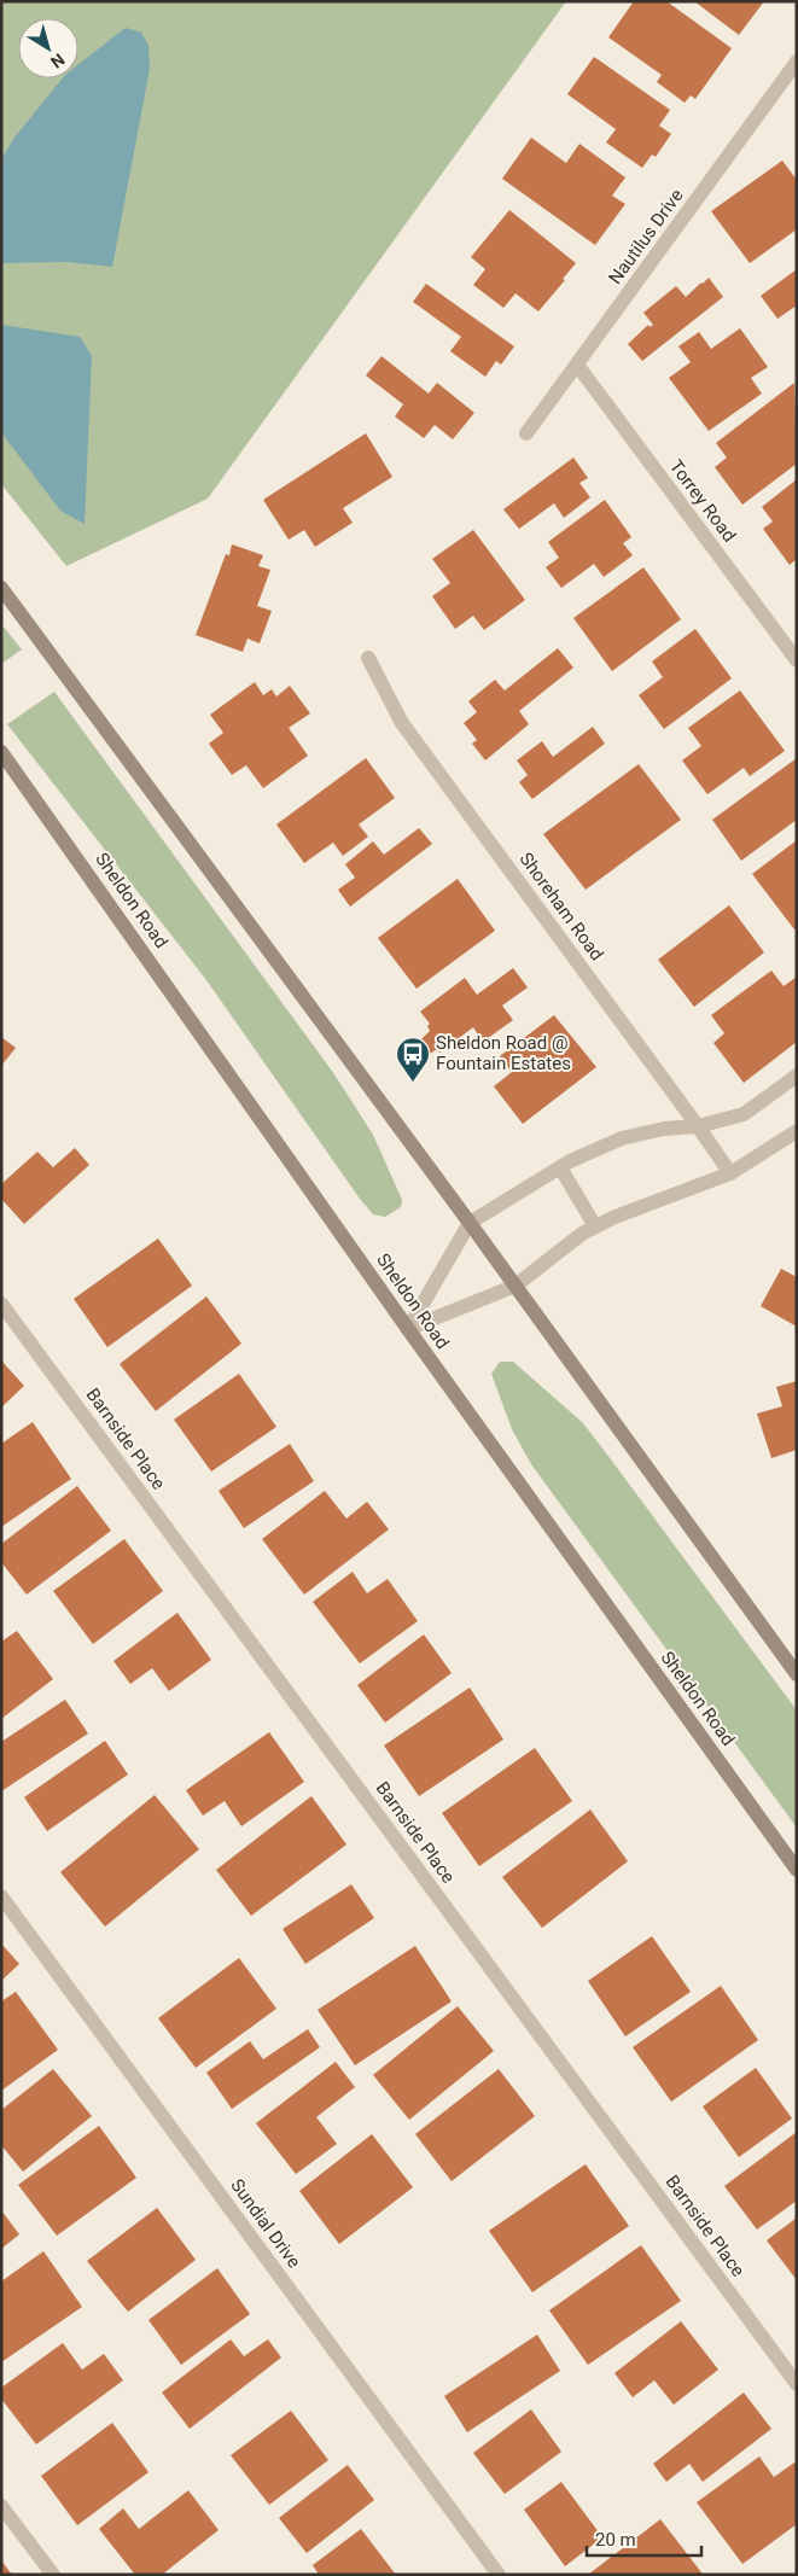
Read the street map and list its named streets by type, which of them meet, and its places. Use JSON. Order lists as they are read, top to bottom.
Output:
{
  "streets": {
    "main road": ["Sheldon Road"],
    "street": [
      "Nautilus Drive",
      "Torrey Road",
      "Shoreham Road",
      "Barnside Place",
      "Sundial Drive"
    ]
  },
  "crossings": [
    ["Nautilus Drive", "Torrey Road"]
  ],
  "places": {
    "bus stop": ["Sheldon Road @ Fountain Estates"]
  },
  "scale_bar": "20 m",
  "north": "bottom right"
}
